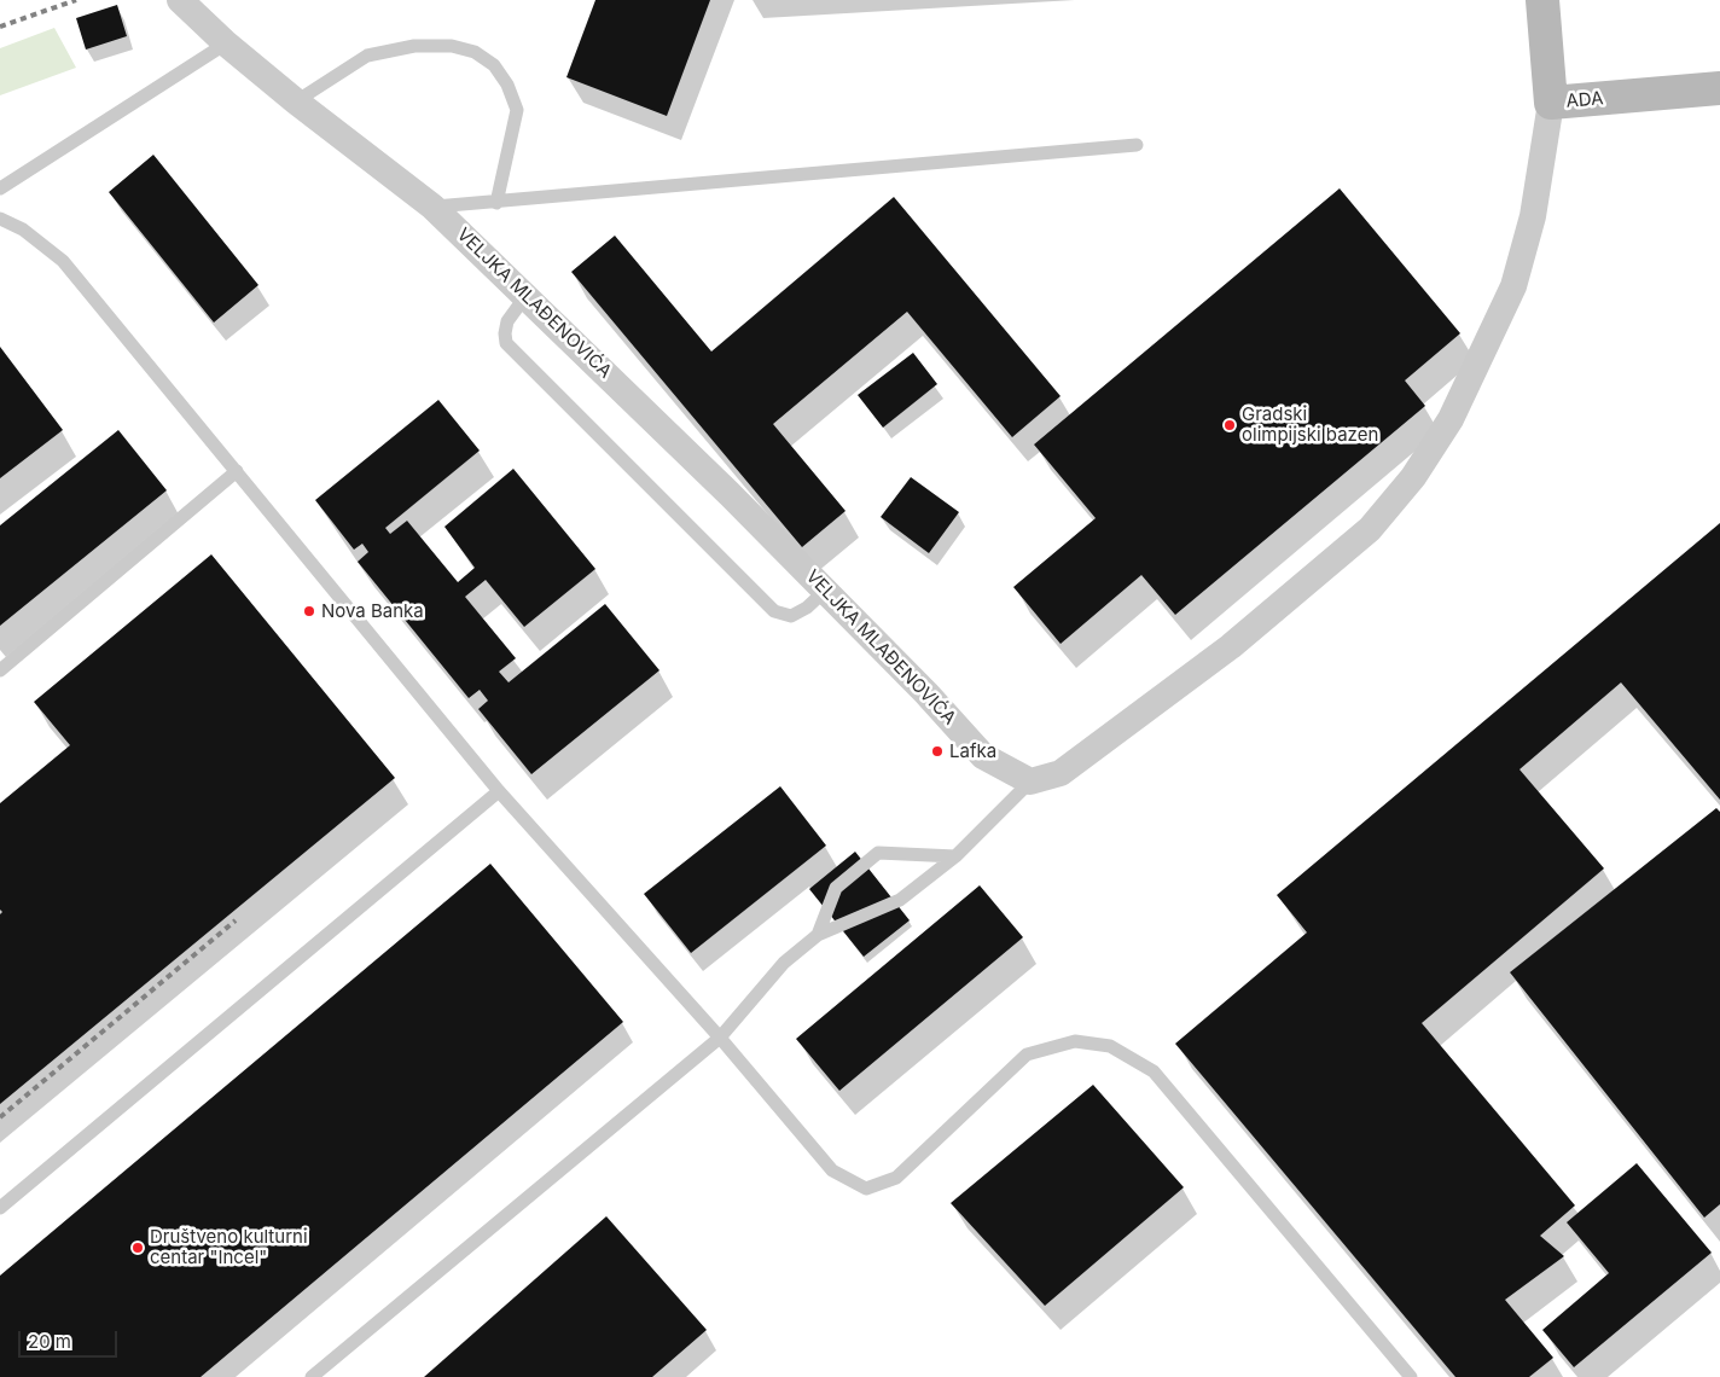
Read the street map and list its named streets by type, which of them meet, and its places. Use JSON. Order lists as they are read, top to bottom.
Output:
{
  "streets": {
    "street": ["ADA", "VELJKA MLAĐENOVIĆA"]
  },
  "places": [
    "Gradski olimpijski bazen",
    "Nova Banka",
    "Lafka",
    "Društveno kulturni centar \"Incel\""
  ],
  "scale_bar": "20 m"
}
